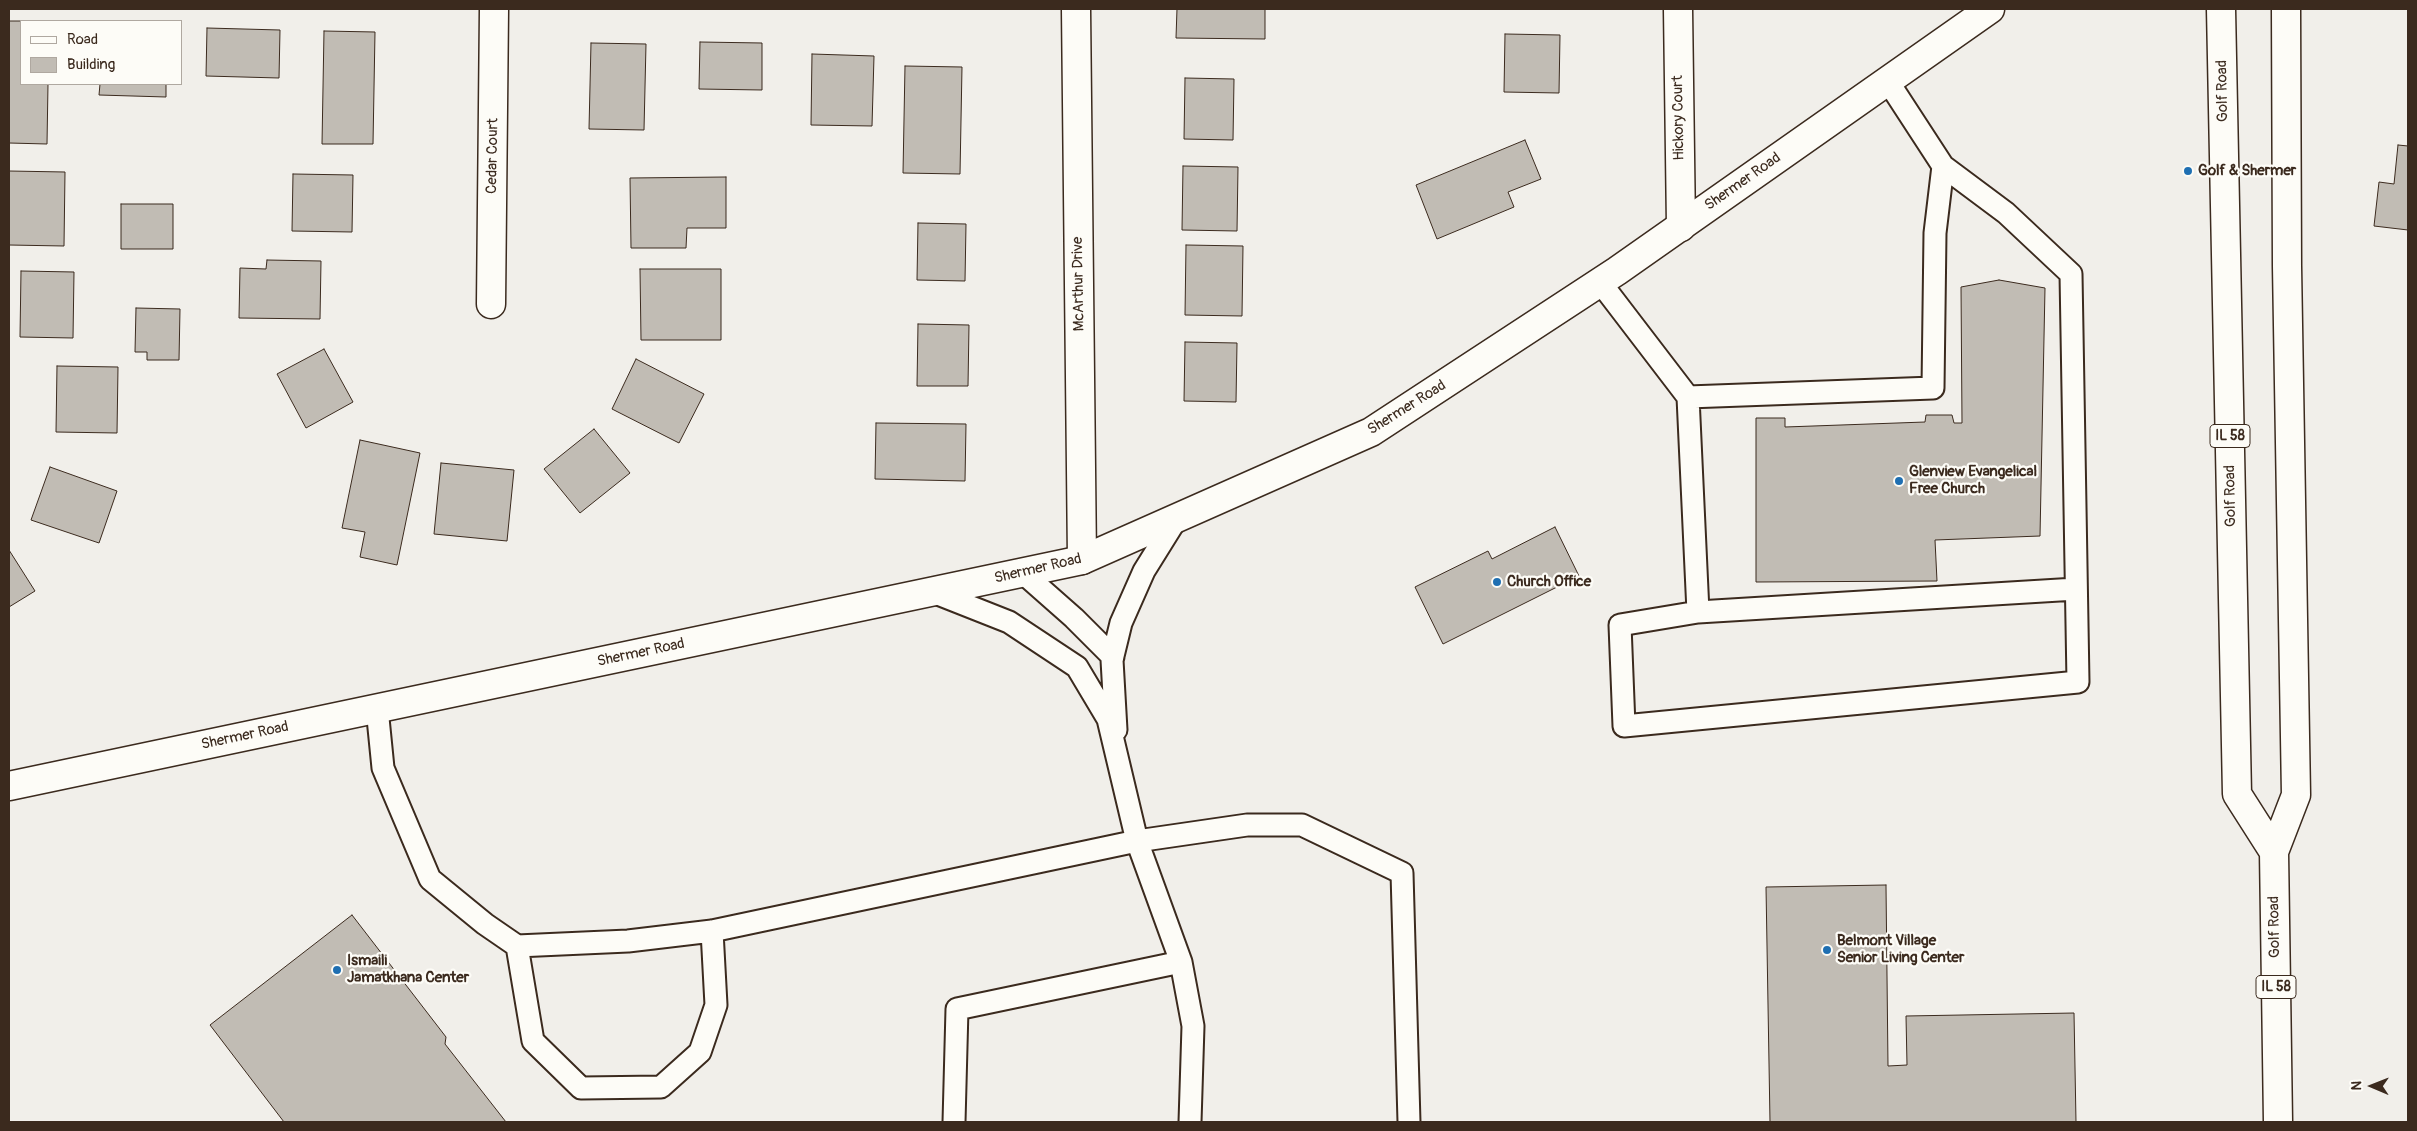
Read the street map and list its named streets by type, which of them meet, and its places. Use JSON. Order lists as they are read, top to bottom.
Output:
{
  "streets": {
    "main road": [
      "Golf Road",
      "Hickory Court",
      "Cedar Court",
      "Shermer Road",
      "McArthur Drive",
      "IL 58"
    ]
  },
  "crossings": [
    ["Hickory Court", "Shermer Road"],
    ["Shermer Road", "McArthur Drive"]
  ],
  "places": [
    "Golf & Shermer",
    "Glenview Evangelical Free Church",
    "Church Office",
    "Belmont Village Senior Living Center",
    "Ismaili Jamatkhana Center"
  ],
  "legend": ["Road", "Building"],
  "north": "left"
}
